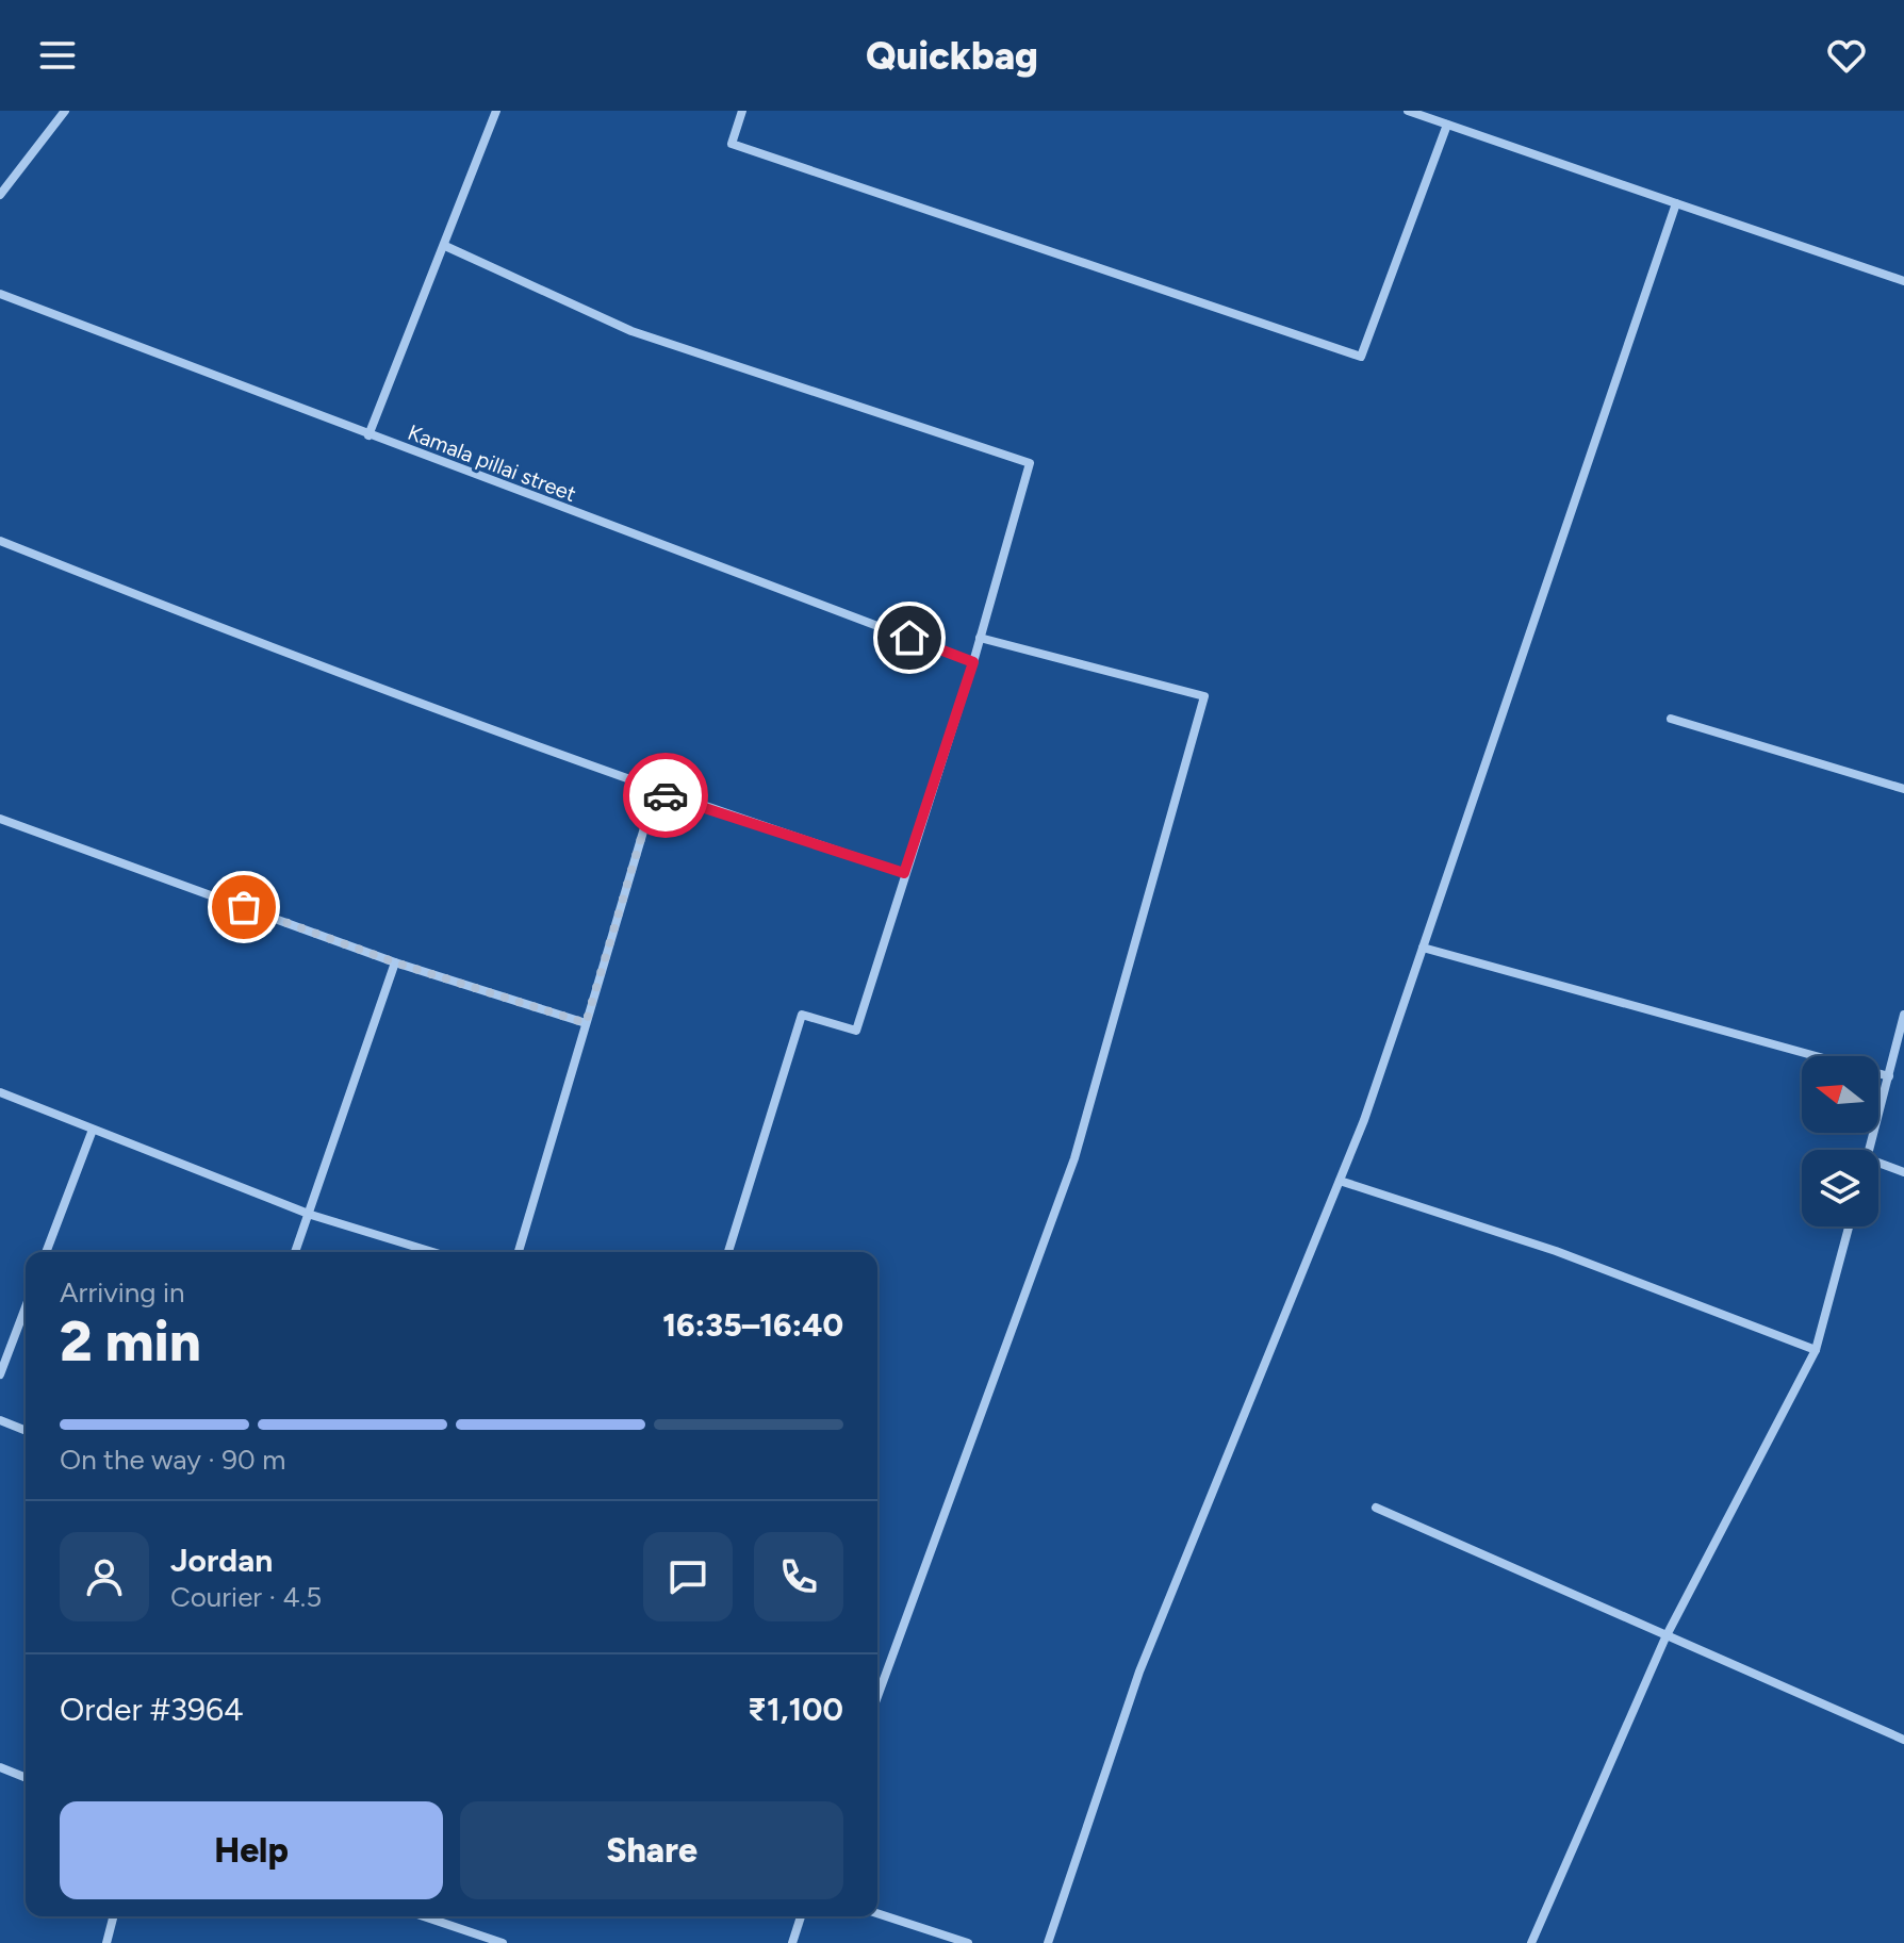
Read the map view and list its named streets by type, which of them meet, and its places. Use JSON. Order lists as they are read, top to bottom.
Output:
{
  "streets": {
    "street": ["Kamala pillai street"]
  },
  "north": "left",
  "page": {
    "header": "Quickbag",
    "heading": ["2 min", "Arriving in", "16:35–16:40"],
    "panel": [
      "Jordan",
      "Courier · 4.5",
      "Order #3964",
      "₹1,100"
    ],
    "bar": "On the way · 90 m",
    "buttons": ["Help", "Share"]
  }
}
